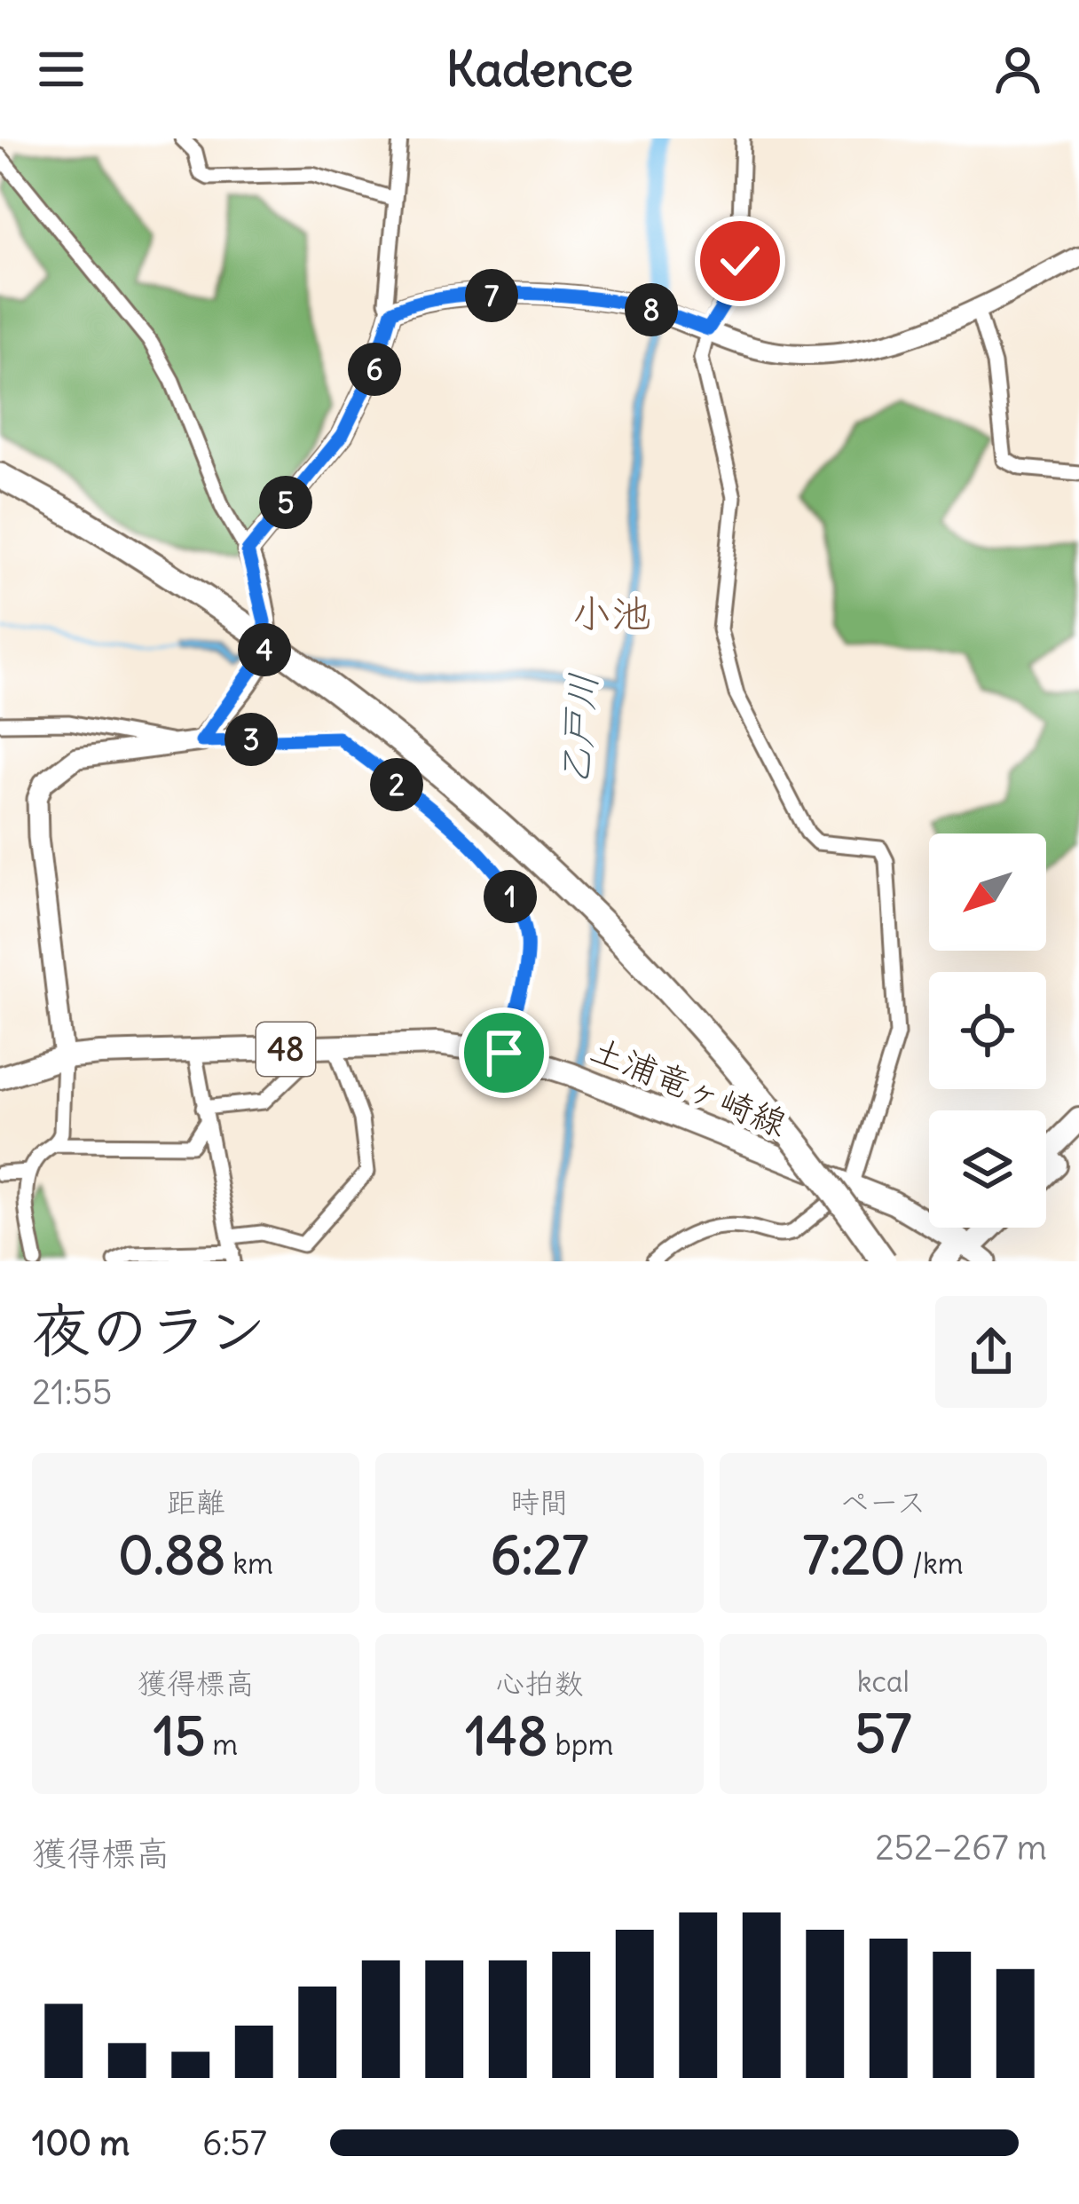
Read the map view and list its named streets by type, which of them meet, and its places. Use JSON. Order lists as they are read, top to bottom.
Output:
{
  "streets": {
    "main road": ["48", "土浦竜ヶ崎線"]
  },
  "districts": ["小池"],
  "water": ["乙戸川"],
  "north": "bottom left",
  "page": {
    "header": "Kadence",
    "pins": [
      "7",
      "8",
      "6",
      "5",
      "4",
      "3",
      "2",
      "1"
    ],
    "heading": ["夜のラン", "21:55"],
    "stats": [
      ["距離", "0.88 km"],
      ["時間", "6:27"],
      ["ペース", "7:20 /km"],
      ["獲得標高", "15 m"],
      ["心拍数", "148 bpm"],
      ["kcal", "57"]
    ],
    "chart": ["獲得標高", "252–267 m"],
    "list": [
      {
        "name": "100 m",
        "note": "6:57"
      }
    ]
  }
}
